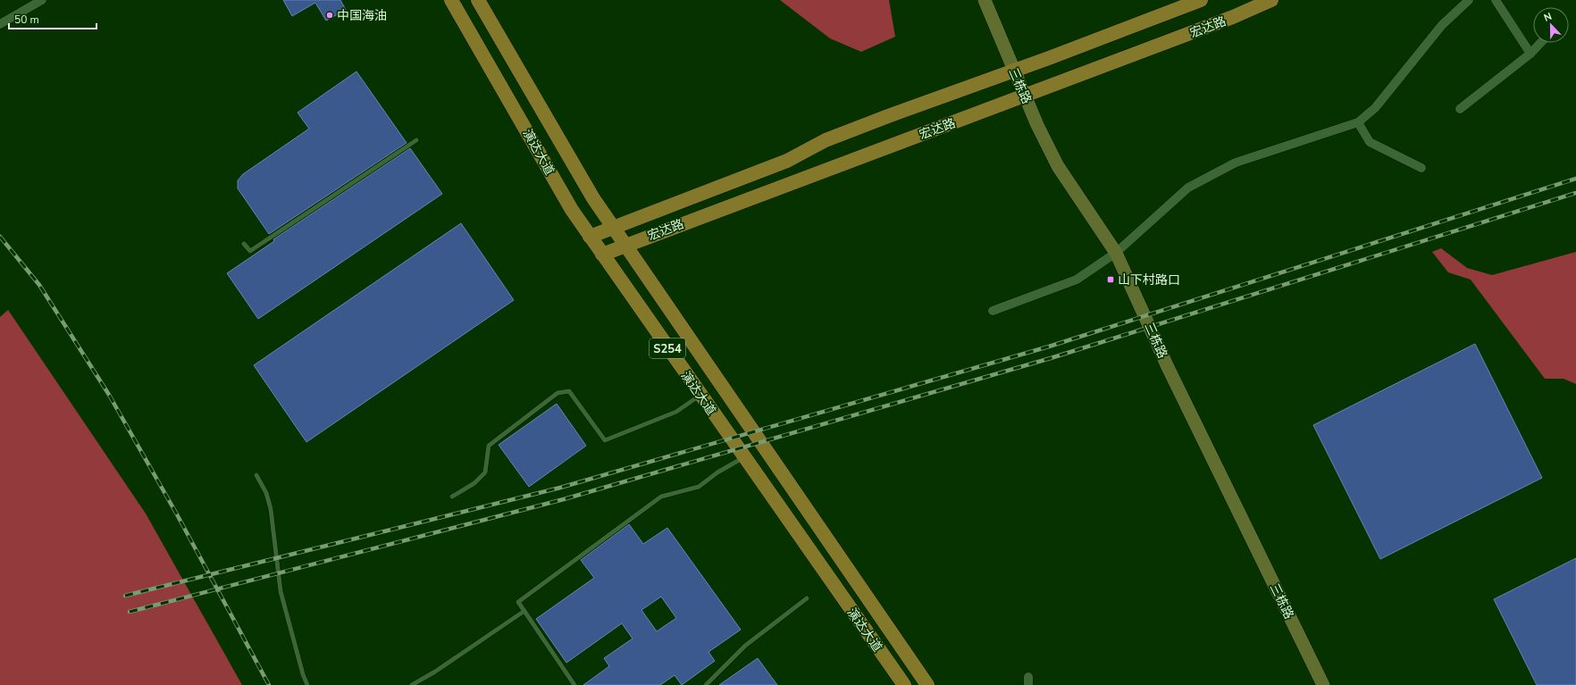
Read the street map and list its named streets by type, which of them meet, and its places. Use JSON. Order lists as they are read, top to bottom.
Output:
{
  "streets": {
    "main road": [
      "宏达路",
      "三栋路",
      "演达大道",
      "S254"
    ]
  },
  "crossings": [
    ["宏达路", "三栋路"],
    ["宏达路", "演达大道"]
  ],
  "places": {
    "other": ["中国海油"],
    "transit": ["山下村路口"]
  },
  "scale_bar": "50 m",
  "north": "top"
}
